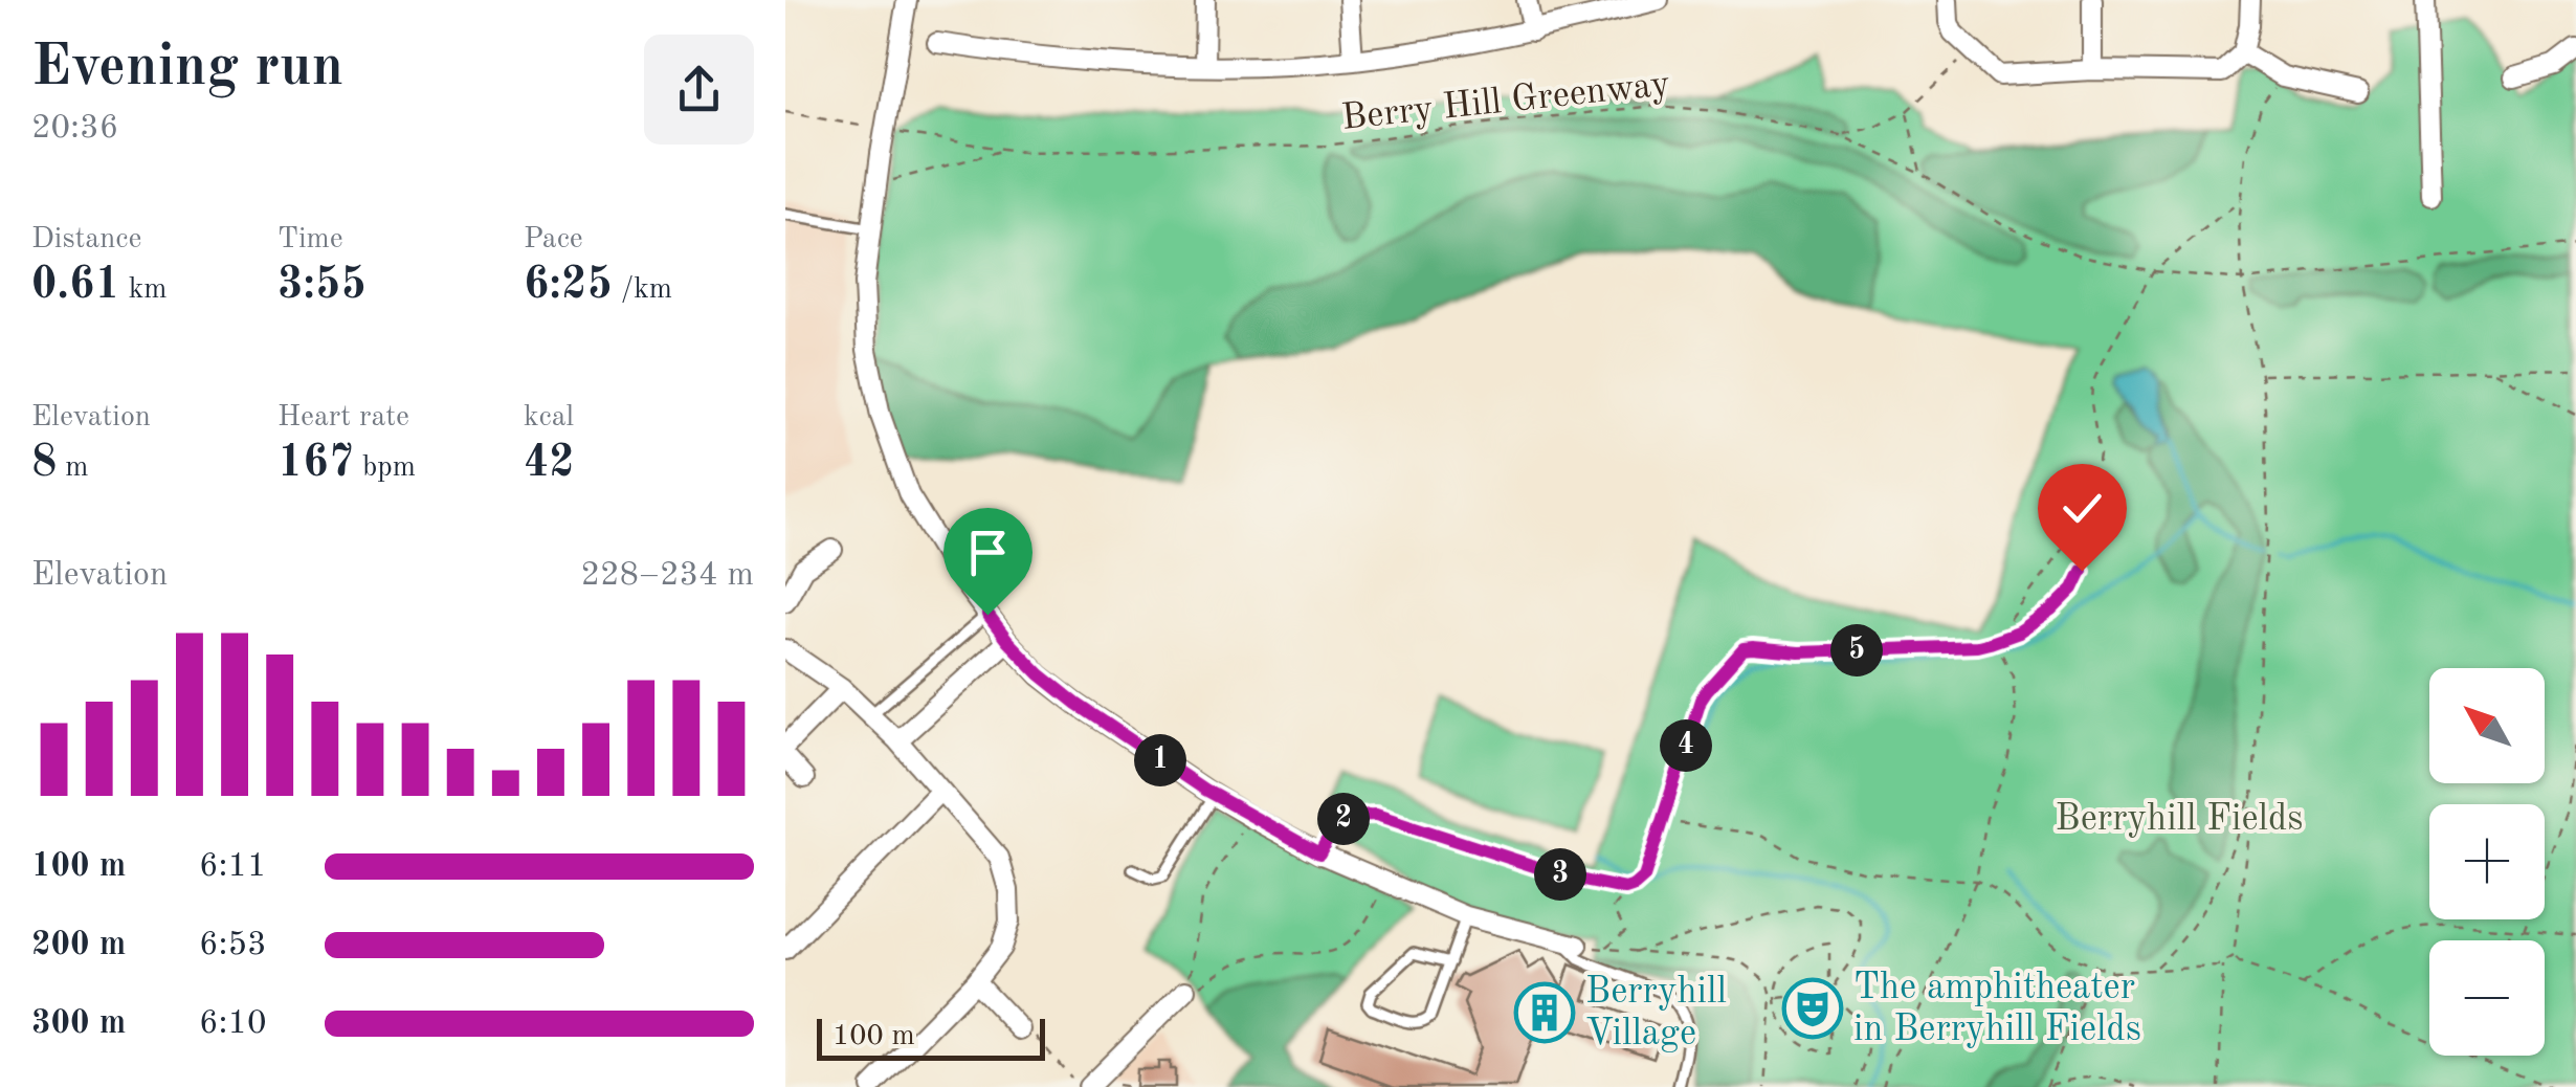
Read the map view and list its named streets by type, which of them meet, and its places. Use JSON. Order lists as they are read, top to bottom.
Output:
{
  "streets": {
    "path": ["Berry Hill Greenway"]
  },
  "parks": ["Berryhill Fields"],
  "places": {
    "theatre": ["The amphitheater in Berryhill Fields"],
    "building": ["Berryhill Village"]
  },
  "scale_bar": "100 m",
  "north": "top left",
  "page": {
    "heading": ["Evening run", "20:36"],
    "stats": [
      ["Distance", "0.61 km"],
      ["Time", "3:55"],
      ["Pace", "6:25 /km"],
      ["Elevation", "8 m"],
      ["Heart rate", "167 bpm"],
      ["kcal", "42"]
    ],
    "chart": ["Elevation", "228–234 m"],
    "pins": [
      "5",
      "4",
      "1",
      "2",
      "3"
    ],
    "map_buttons": ["+", "−"],
    "list": [
      {
        "name": "100 m",
        "note": "6:11"
      },
      {
        "name": "200 m",
        "note": "6:53"
      },
      {
        "name": "300 m",
        "note": "6:10"
      }
    ],
    "scale": "100 m"
  }
}
